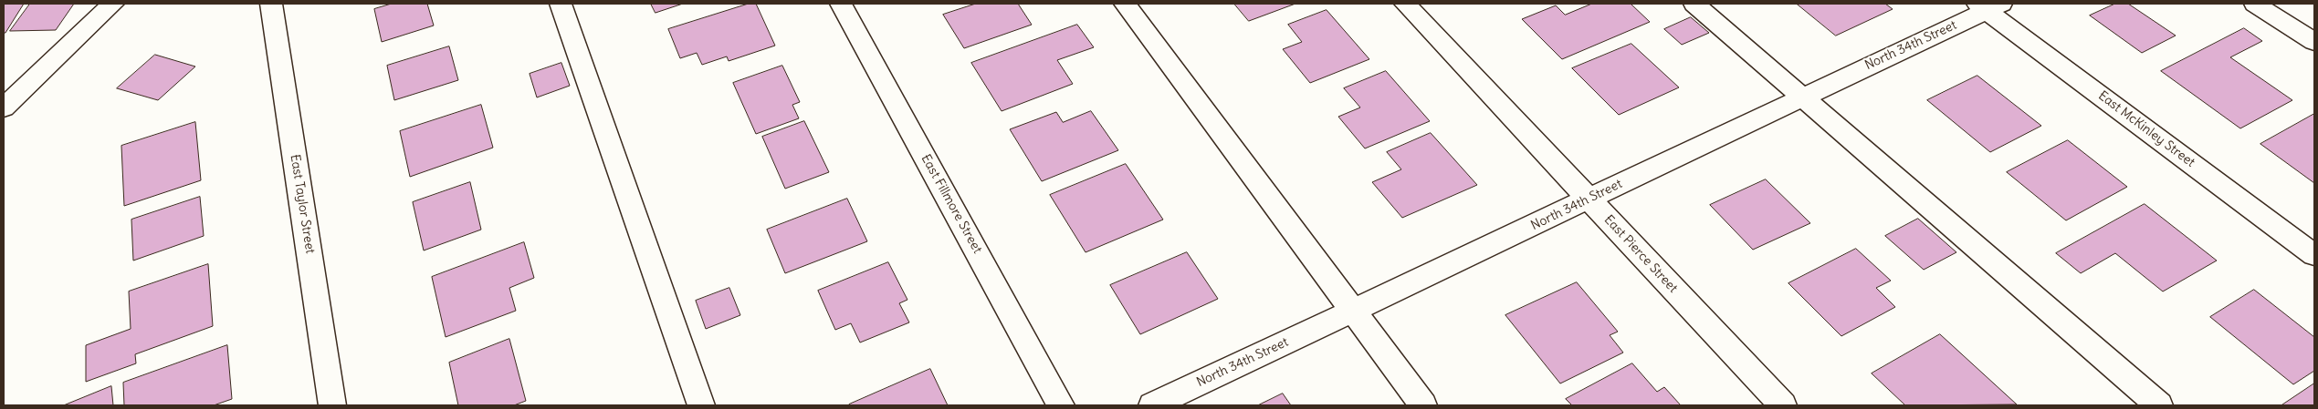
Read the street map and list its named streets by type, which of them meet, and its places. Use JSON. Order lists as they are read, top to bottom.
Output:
{
  "streets": {
    "street": [
      "North 34th Street",
      "East McKinley Street",
      "East Taylor Street",
      "East Fillmore Street",
      "East Pierce Street"
    ]
  },
  "crossings": [
    ["North 34th Street", "East McKinley Street"],
    ["North 34th Street", "East Pierce Street"]
  ]
}
